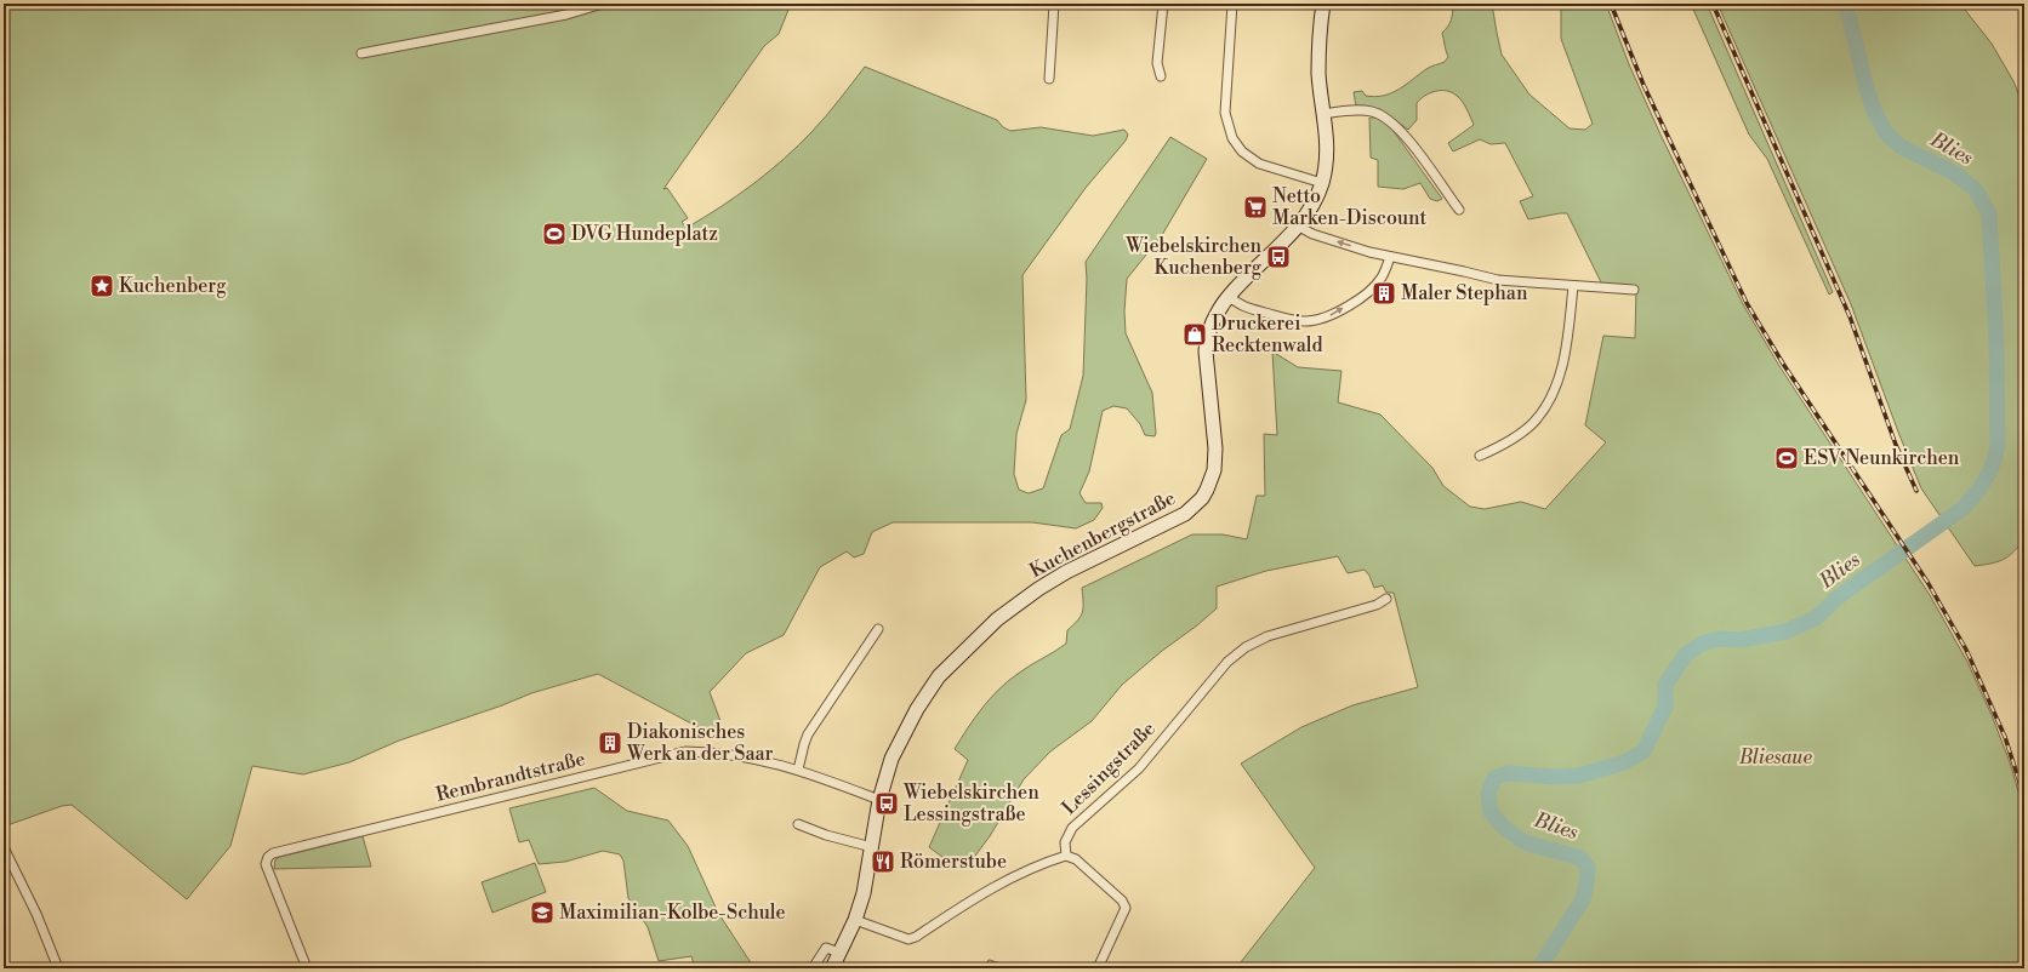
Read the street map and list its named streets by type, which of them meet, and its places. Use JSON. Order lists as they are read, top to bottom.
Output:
{
  "streets": {
    "main road": ["Kuchenbergstraße"],
    "street": ["Lessingstraße", "Rembrandtstraße"]
  },
  "crossings": [
    ["Kuchenbergstraße", "Rembrandtstraße"]
  ],
  "water": ["Blies"],
  "parks": ["Bliesaue"],
  "places": {
    "supermarket": ["Netto Marken-Discount"],
    "sports": ["DVG Hundeplatz", "ESV Neunkirchen"],
    "bus stop": ["Wiebelskirchen Kuchenberg", "Wiebelskirchen Lessingstraße"],
    "place": ["Kuchenberg"],
    "building": ["Maler Stephan", "Diakonisches Werk an der Saar"],
    "shop": ["Druckerei Recktenwald"],
    "restaurant": ["Römerstube"],
    "school or university": ["Maximilian-Kolbe-Schule"]
  }
}
